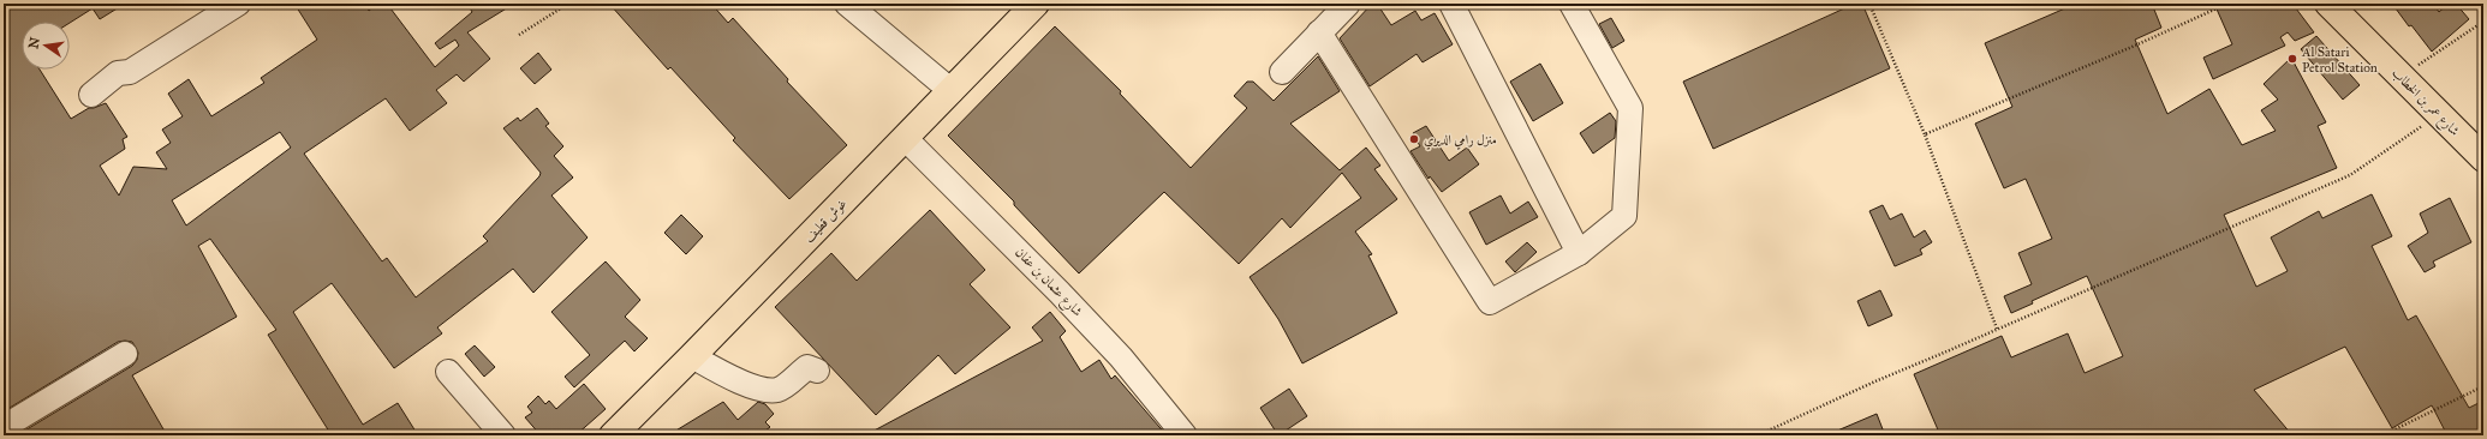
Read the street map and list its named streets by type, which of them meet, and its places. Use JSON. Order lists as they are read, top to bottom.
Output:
{
  "streets": {
    "main road": ["شارع عمر بن الخطاب", "غوش قطيف"],
    "street": ["شارع عثمان بن عفان"]
  },
  "crossings": [
    ["غوش قطيف", "شارع عثمان بن عفان"]
  ],
  "places": ["Al Satari Petrol Station", "منزل رامي الديري"],
  "north": "left"
}
